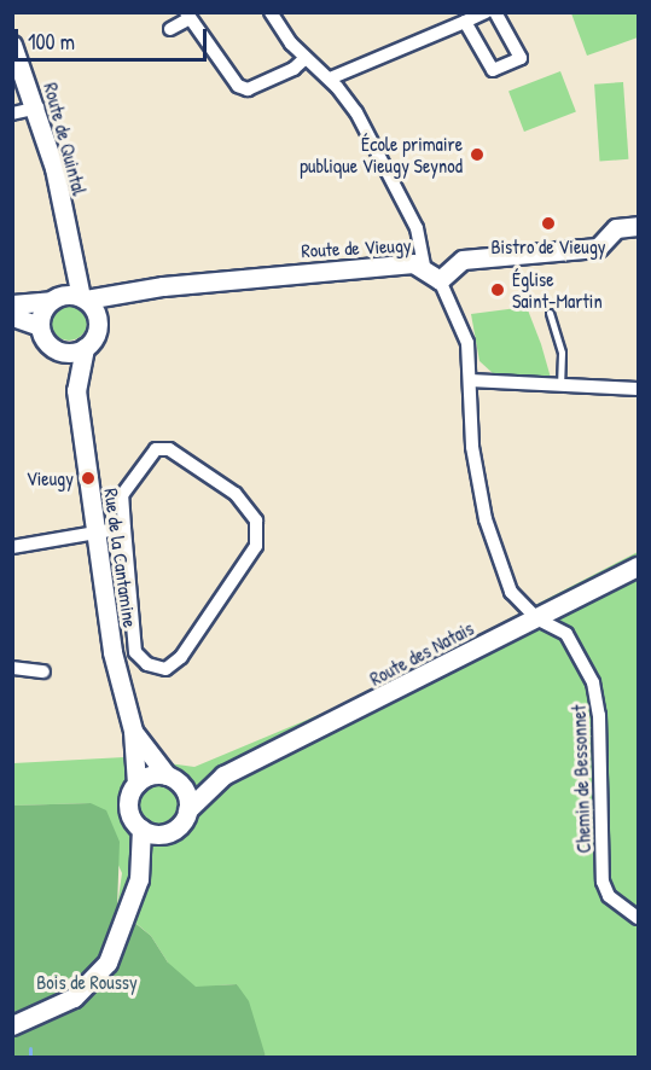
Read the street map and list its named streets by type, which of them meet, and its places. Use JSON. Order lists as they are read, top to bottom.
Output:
{
  "streets": {
    "street": [
      "Route de Quintal",
      "Route de Vieugy",
      "Rue de la Cantamine",
      "Route des Natais",
      "Chemin de Bessonnet"
    ]
  },
  "crossings": [
    ["Route de Quintal", "Route de Vieugy"],
    ["Route de Quintal", "Rue de la Cantamine"],
    ["Route de Vieugy", "Rue de la Cantamine"],
    ["Route de Vieugy", "Chemin de Bessonnet"],
    ["Rue de la Cantamine", "Route des Natais"],
    ["Route des Natais", "Chemin de Bessonnet"]
  ],
  "parks": ["Bois de Roussy"],
  "places": [
    "École primaire publique Vieugy Seynod",
    "Bistro de Vieugy",
    "Église Saint-Martin",
    "Vieugy"
  ],
  "scale_bar": "100 m"
}
